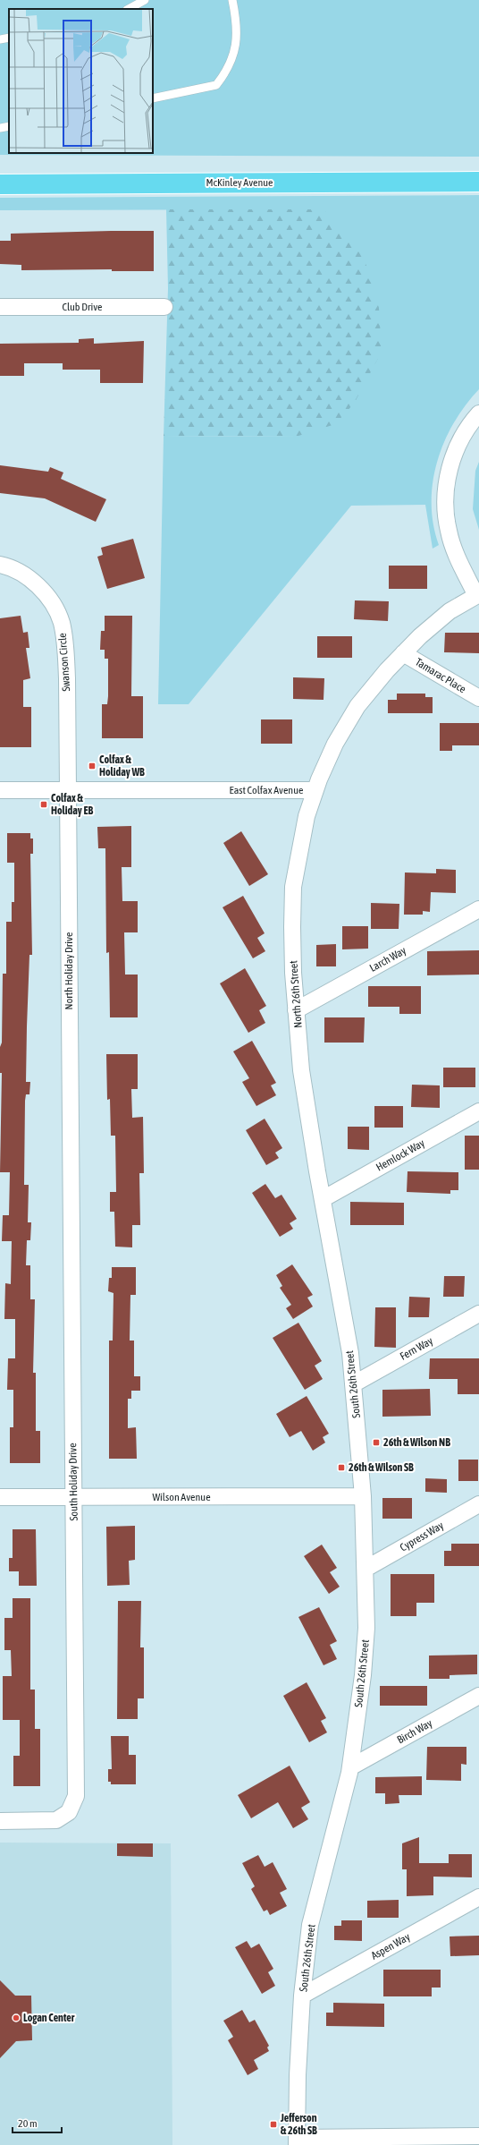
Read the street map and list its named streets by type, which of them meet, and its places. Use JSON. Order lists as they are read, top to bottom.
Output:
{
  "streets": {
    "main road": ["McKinley Avenue"],
    "street": [
      "Club Drive",
      "Swanson Circle",
      "Tamarac Place",
      "East Colfax Avenue",
      "Larch Way",
      "North Holiday Drive",
      "North 26th Street",
      "Hemlock Way",
      "Fern Way",
      "South 26th Street",
      "South Holiday Drive",
      "Wilson Avenue",
      "Cypress Way",
      "Birch Way",
      "Aspen Way"
    ]
  },
  "crossings": [
    ["Swanson Circle", "East Colfax Avenue"],
    ["Swanson Circle", "North Holiday Drive"],
    ["Tamarac Place", "East Colfax Avenue"],
    ["East Colfax Avenue", "North Holiday Drive"],
    ["East Colfax Avenue", "North 26th Street"],
    ["Larch Way", "North 26th Street"],
    ["North Holiday Drive", "South Holiday Drive"],
    ["North 26th Street", "Hemlock Way"],
    ["North 26th Street", "South 26th Street"],
    ["Hemlock Way", "South 26th Street"],
    ["Fern Way", "South 26th Street"],
    ["South 26th Street", "Wilson Avenue"],
    ["South 26th Street", "Cypress Way"],
    ["South 26th Street", "Birch Way"],
    ["South 26th Street", "Aspen Way"],
    ["South Holiday Drive", "Wilson Avenue"]
  ],
  "places": {
    "transit": [
      "Colfax & Holiday WB",
      "Colfax & Holiday EB",
      "26th & Wilson NB",
      "26th & Wilson SB",
      "Jefferson & 26th SB"
    ],
    "other": ["Logan Center"]
  },
  "scale_bar": "20 m"
}
